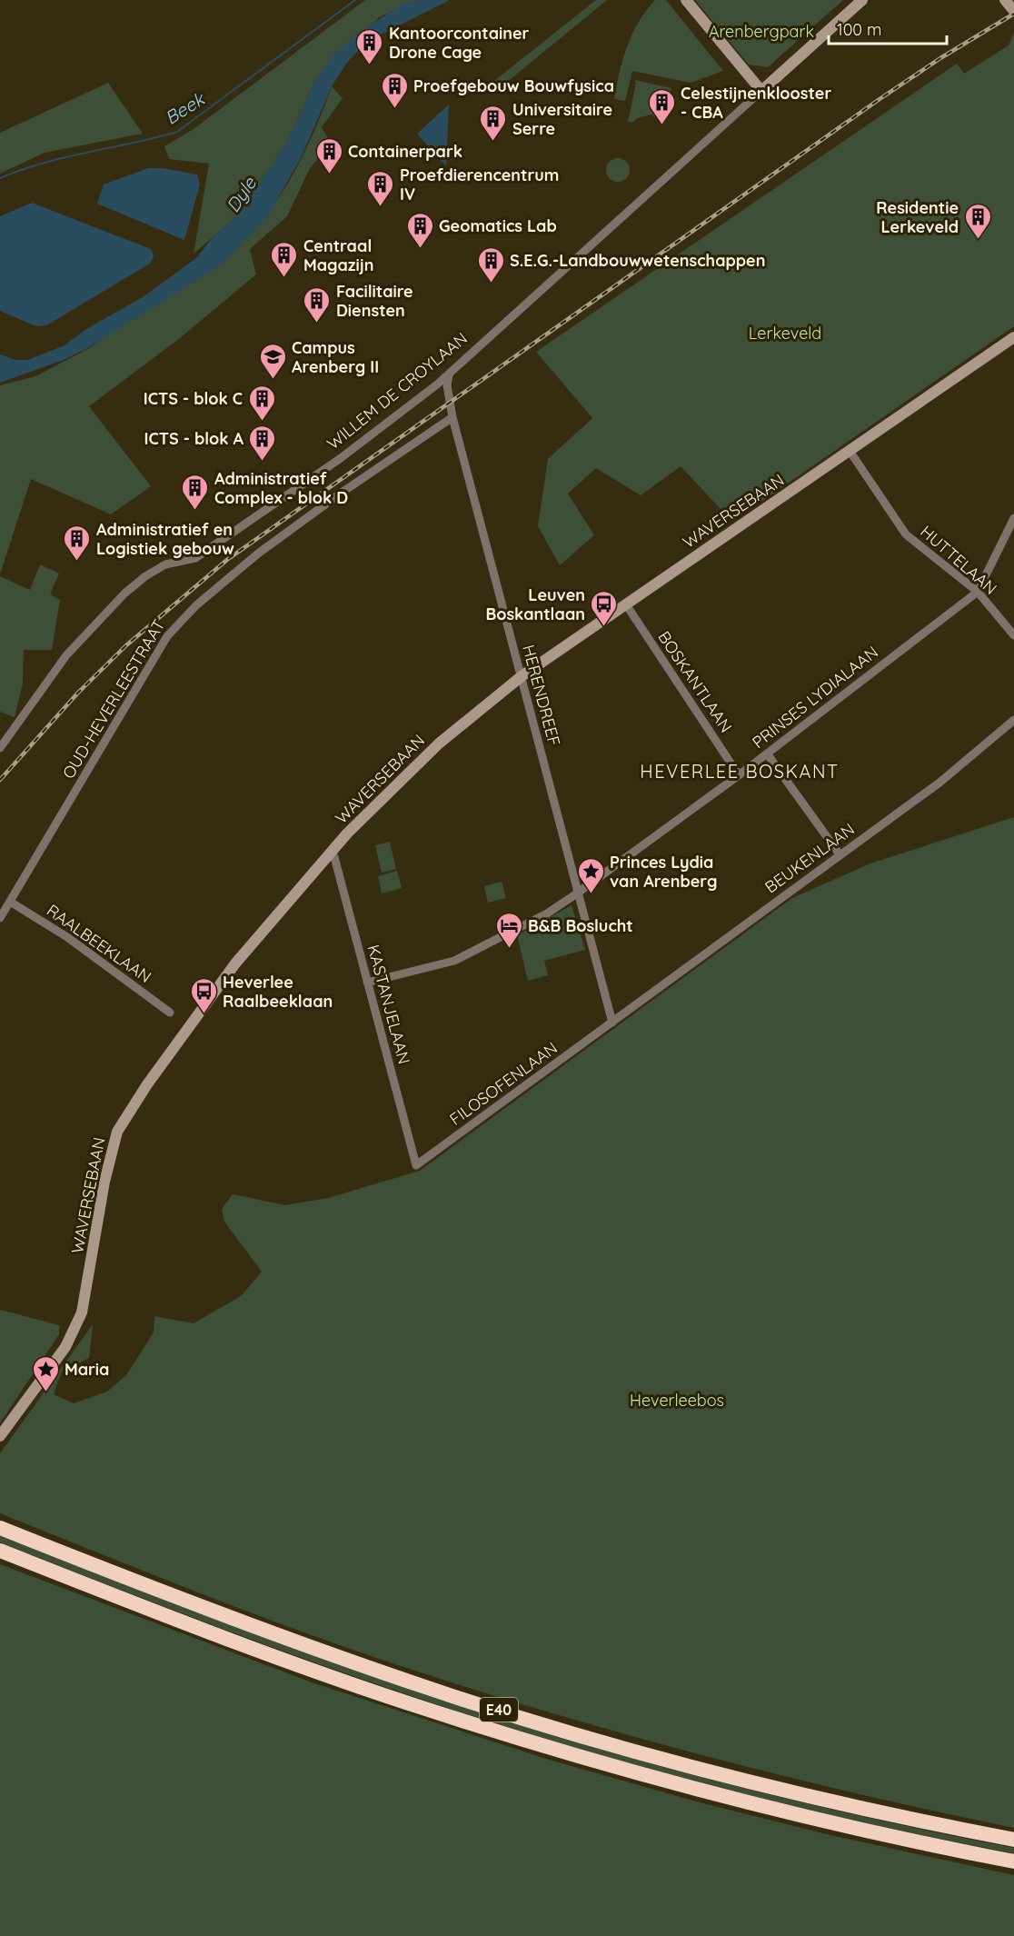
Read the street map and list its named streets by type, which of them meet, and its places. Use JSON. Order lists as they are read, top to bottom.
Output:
{
  "streets": {
    "highway": ["E40"],
    "street": [
      "WILLEM DE CROYLAAN",
      "WAVERSEBAAN",
      "HUTTELAAN",
      "BOSKANTLAAN",
      "HERENDREEF",
      "PRINSES LYDIALAAN",
      "OUD-HEVERLEESTRAAT",
      "BEUKENLAAN",
      "RAALBEEKLAAN",
      "KASTANJELAAN",
      "FILOSOFENLAAN"
    ]
  },
  "crossings": [
    ["WILLEM DE CROYLAAN", "HERENDREEF"],
    ["WAVERSEBAAN", "HUTTELAAN"],
    ["WAVERSEBAAN", "BOSKANTLAAN"],
    ["WAVERSEBAAN", "HERENDREEF"],
    ["WAVERSEBAAN", "KASTANJELAAN"],
    ["HUTTELAAN", "PRINSES LYDIALAAN"],
    ["BOSKANTLAAN", "PRINSES LYDIALAAN"],
    ["HERENDREEF", "PRINSES LYDIALAAN"],
    ["HERENDREEF", "OUD-HEVERLEESTRAAT"],
    ["HERENDREEF", "BEUKENLAAN"],
    ["HERENDREEF", "FILOSOFENLAAN"],
    ["PRINSES LYDIALAAN", "KASTANJELAAN"],
    ["OUD-HEVERLEESTRAAT", "RAALBEEKLAAN"],
    ["BEUKENLAAN", "FILOSOFENLAAN"],
    ["KASTANJELAAN", "FILOSOFENLAAN"]
  ],
  "districts": ["HEVERLEE BOSKANT"],
  "water": ["Beek", "Dyle"],
  "parks": ["Arenbergpark", "Lerkeveld", "Heverleebos"],
  "places": {
    "building": [
      "Kantoorcontainer Drone Cage",
      "Proefgebouw Bouwfysica",
      "Celestijnenklooster - CBA",
      "Universitaire Serre",
      "Containerpark",
      "Proefdierencentrum IV",
      "Residentie Lerkeveld",
      "Geomatics Lab",
      "Centraal Magazijn",
      "S.E.G.-Landbouwwetenschappen",
      "Facilitaire Diensten",
      "ICTS - blok C",
      "ICTS - blok A",
      "Administratief Complex - blok D",
      "Administratief en Logistiek gebouw"
    ],
    "school or university": ["Campus Arenberg II"],
    "bus stop": ["Leuven Boskantlaan", "Heverlee Raalbeeklaan"],
    "place": ["Princes Lydia van Arenberg", "Maria"],
    "hotel": ["B&B Boslucht"]
  },
  "scale_bar": "100 m"
}
